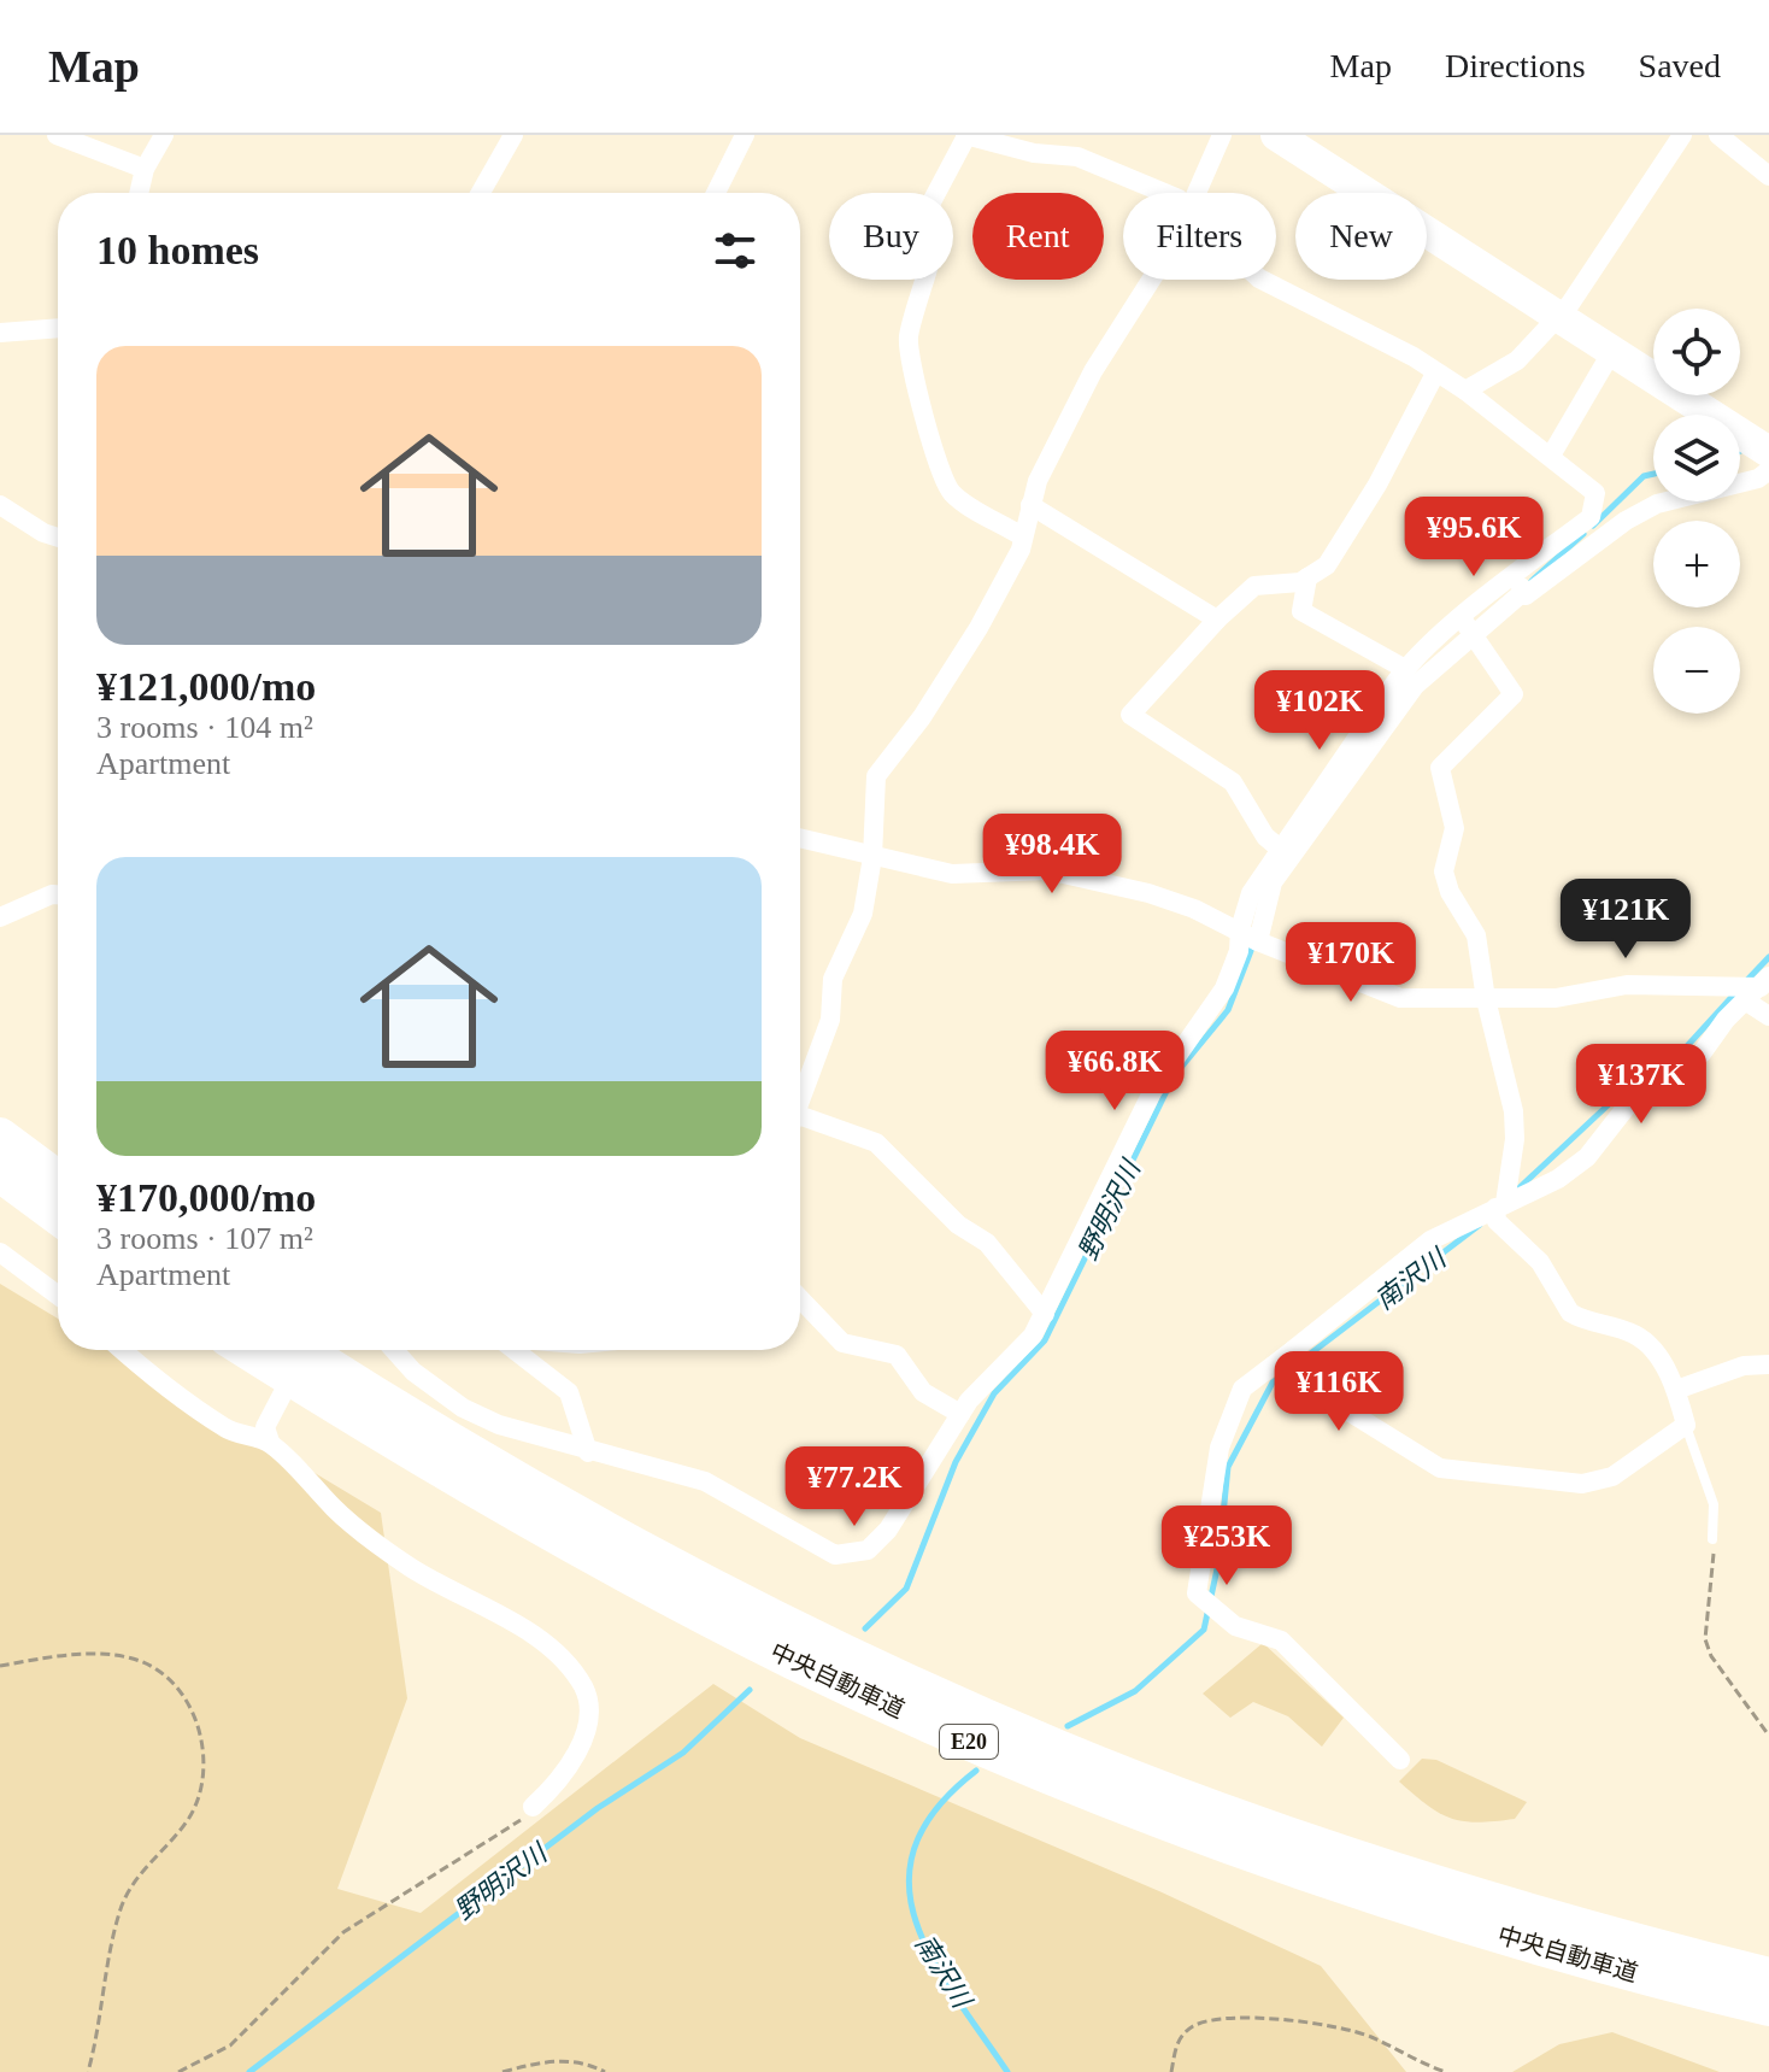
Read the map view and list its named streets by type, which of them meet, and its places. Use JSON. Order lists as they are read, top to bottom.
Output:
{
  "streets": {
    "highway": ["中央自動車道", "E20"]
  },
  "water": ["野明沢川", "南沢川"],
  "page": {
    "header": "Map",
    "nav": ["Map", "Directions", "Saved"],
    "chip": [
      "Buy",
      "Rent",
      "Filters",
      "New"
    ],
    "heading": "10 homes",
    "map_buttons": ["+", "−"],
    "list": [
      {
        "name": "¥121,000/mo",
        "note": "3 rooms · 104 m² · Apartment"
      },
      {
        "name": "¥170,000/mo",
        "note": "3 rooms · 107 m² · Apartment"
      }
    ],
    "price": [
      "¥95.6K",
      "¥102K",
      "¥98.4K",
      "¥121K",
      "¥170K",
      "¥66.8K",
      "¥137K",
      "¥116K",
      "¥77.2K",
      "¥253K"
    ]
  }
}
